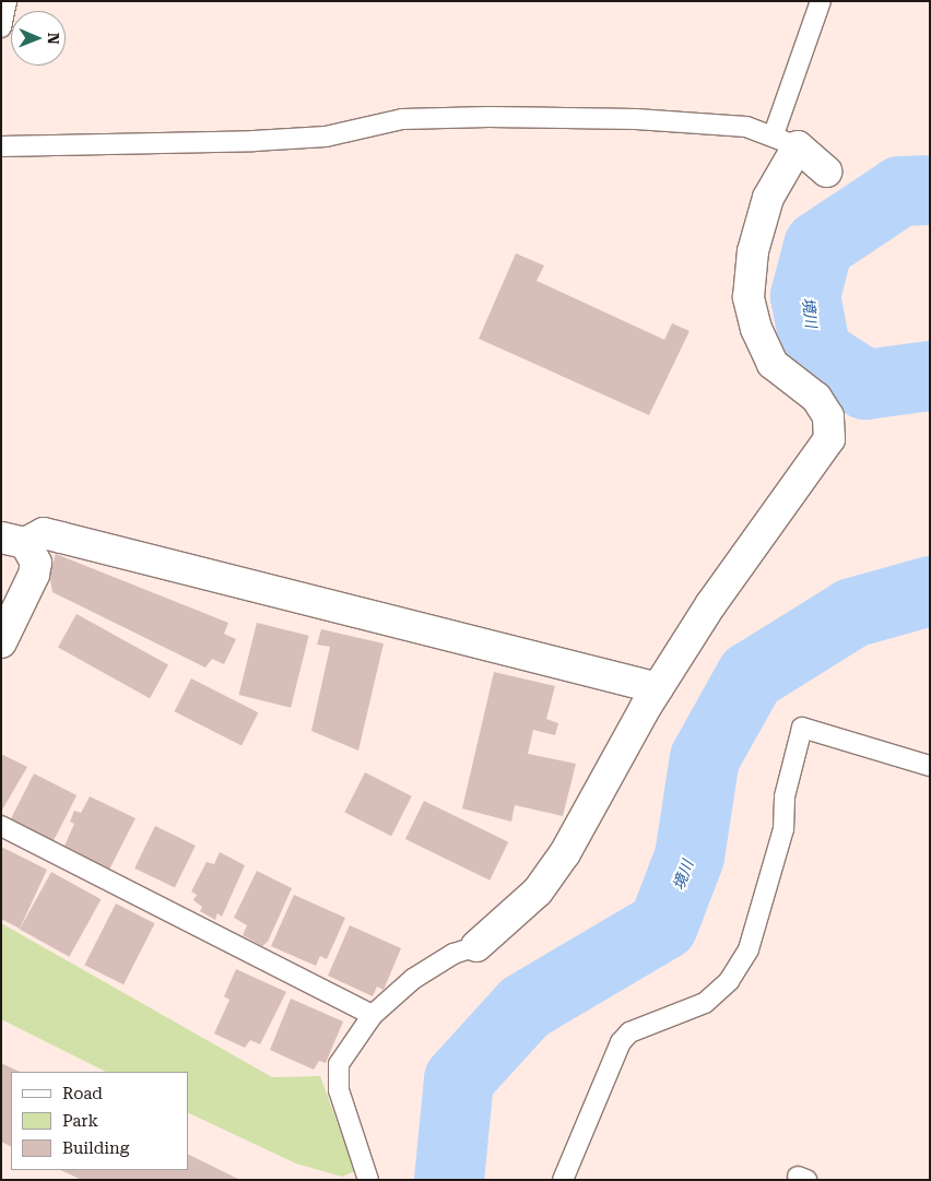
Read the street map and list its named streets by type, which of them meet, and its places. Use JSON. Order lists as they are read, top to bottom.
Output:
{
  "water": ["境川"],
  "legend": ["Road", "Park", "Building"],
  "north": "right"
}
